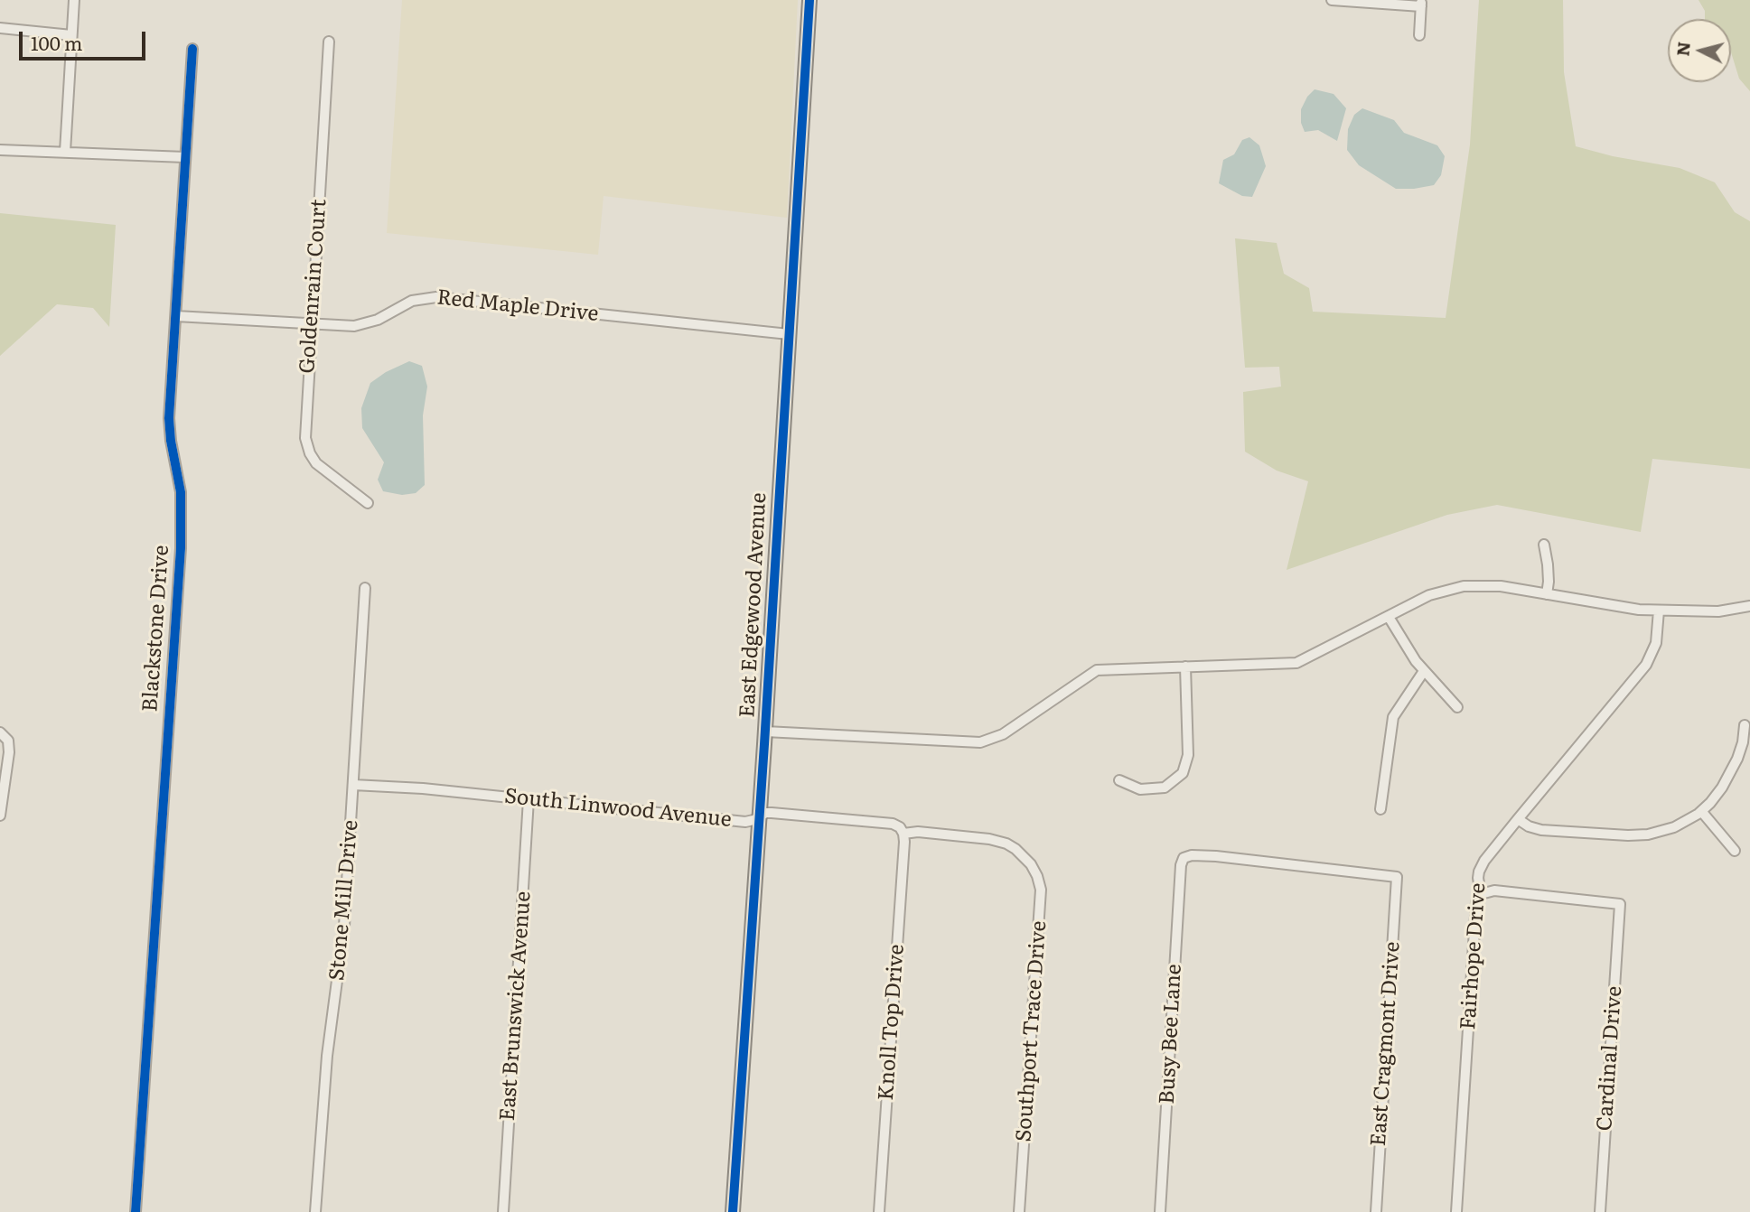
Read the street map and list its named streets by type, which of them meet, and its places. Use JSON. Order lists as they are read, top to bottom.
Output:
{
  "streets": {
    "main road": ["East Edgewood Avenue"],
    "street": [
      "Goldenrain Court",
      "Red Maple Drive",
      "Blackstone Drive",
      "South Linwood Avenue",
      "Stone Mill Drive",
      "Fairhope Drive",
      "East Brunswick Avenue",
      "Knoll Top Drive",
      "Southport Trace Drive",
      "Busy Bee Lane",
      "East Cragmont Drive",
      "Cardinal Drive"
    ]
  },
  "crossings": [
    ["Goldenrain Court", "Red Maple Drive"],
    ["Red Maple Drive", "East Edgewood Avenue"],
    ["Red Maple Drive", "Blackstone Drive"],
    ["East Edgewood Avenue", "South Linwood Avenue"],
    ["South Linwood Avenue", "Stone Mill Drive"],
    ["South Linwood Avenue", "East Brunswick Avenue"],
    ["South Linwood Avenue", "Knoll Top Drive"],
    ["South Linwood Avenue", "Southport Trace Drive"],
    ["Fairhope Drive", "Cardinal Drive"],
    ["Busy Bee Lane", "East Cragmont Drive"]
  ],
  "scale_bar": "100 m",
  "north": "left"
}
